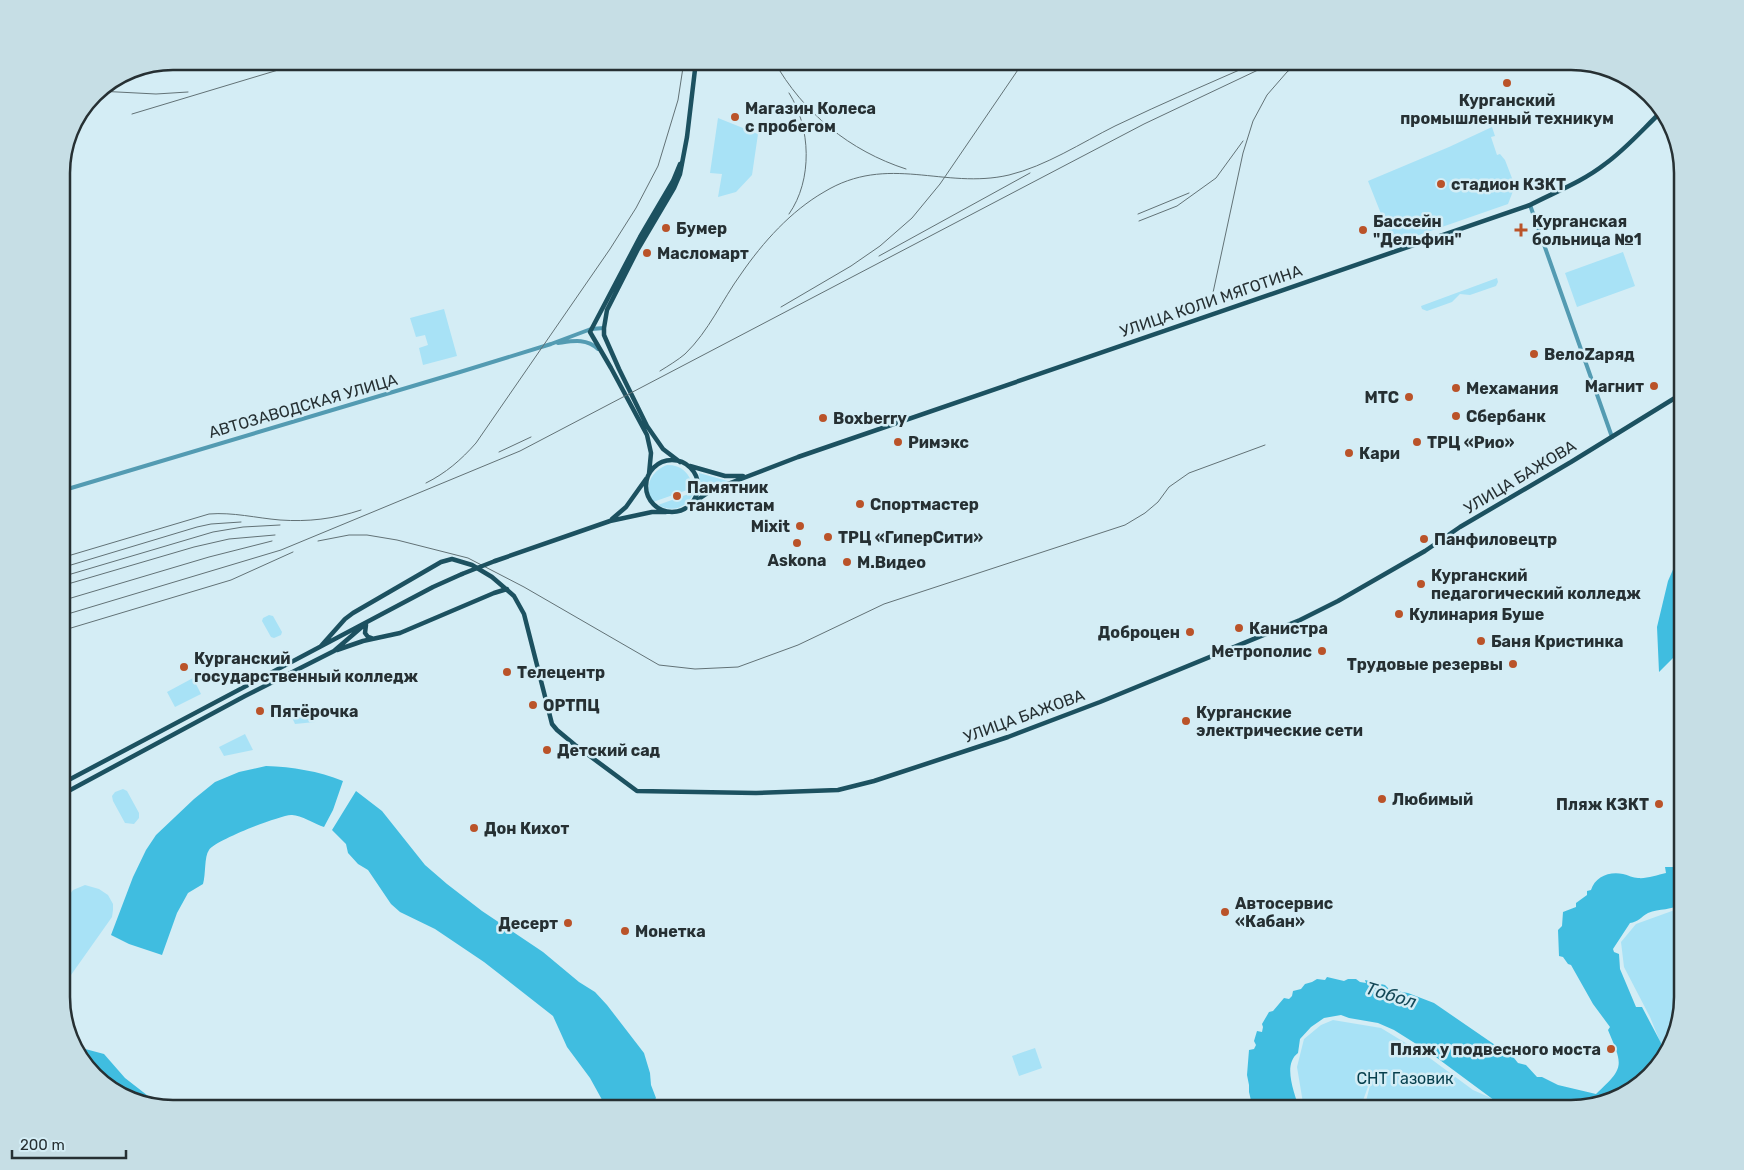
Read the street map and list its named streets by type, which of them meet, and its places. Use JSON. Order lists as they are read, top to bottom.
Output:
{
  "streets": {
    "main road": ["УЛИЦА КОЛИ МЯГОТИНА", "УЛИЦА БАЖОВА"],
    "street": ["АВТОЗАВОДСКАЯ УЛИЦА"]
  },
  "water": ["Тобол"],
  "parks": ["СНТ Газовик"],
  "places": {
    "other": [
      "Курганский промышленный техникум",
      "Магазин Колеса с пробегом",
      "стадион КЗКТ",
      "Бумер",
      "Бассейн \"Дельфин\"",
      "Масломарт",
      "ВелоZаряд",
      "Магнит",
      "Мехамания",
      "МТС",
      "Сбербанк",
      "Boxberry",
      "Римэкс",
      "ТРЦ «Рио»",
      "Кари",
      "Памятник танкистам",
      "Спортмастер",
      "Mixit",
      "ТРЦ «ГиперСити»",
      "Панфиловецтр",
      "Askona",
      "М.Видео",
      "Курганский педагогический колледж",
      "Кулинария Буше",
      "Канистра",
      "Доброцен",
      "Баня Кристинка",
      "Метрополис",
      "Трудовые резервы",
      "Курганский государственный колледж",
      "Телецентр",
      "ОРТПЦ",
      "Пятёрочка",
      "Курганские электрические сети",
      "Детский сад",
      "Любимый",
      "Пляж КЗКТ",
      "Дон Кихот",
      "Автосервис «Кабан»",
      "Десерт",
      "Монетка",
      "Пляж у подвесного моста"
    ],
    "health": ["Курганская больница №1"]
  },
  "scale_bar": "200 m"
}
